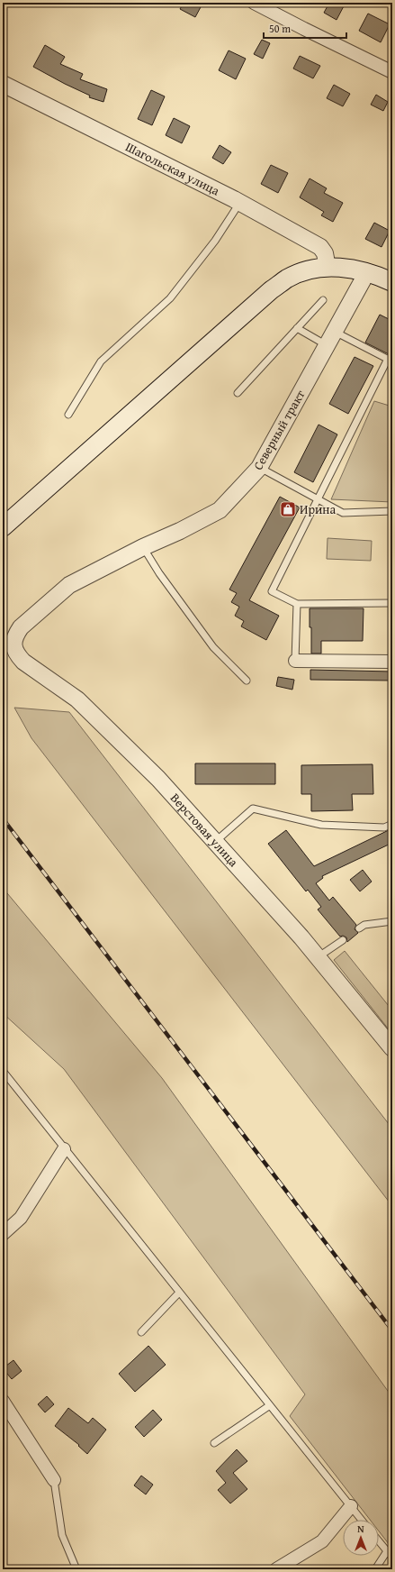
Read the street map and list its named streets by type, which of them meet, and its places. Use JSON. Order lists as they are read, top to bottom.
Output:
{
  "streets": {
    "street": ["Шагольская улица", "Северный тракт", "Верстовая улица"]
  },
  "crossings": [
    ["Северный тракт", "Верстовая улица"]
  ],
  "places": {
    "shop": ["Ирина"]
  },
  "scale_bar": "50 m",
  "north": "top"
}
